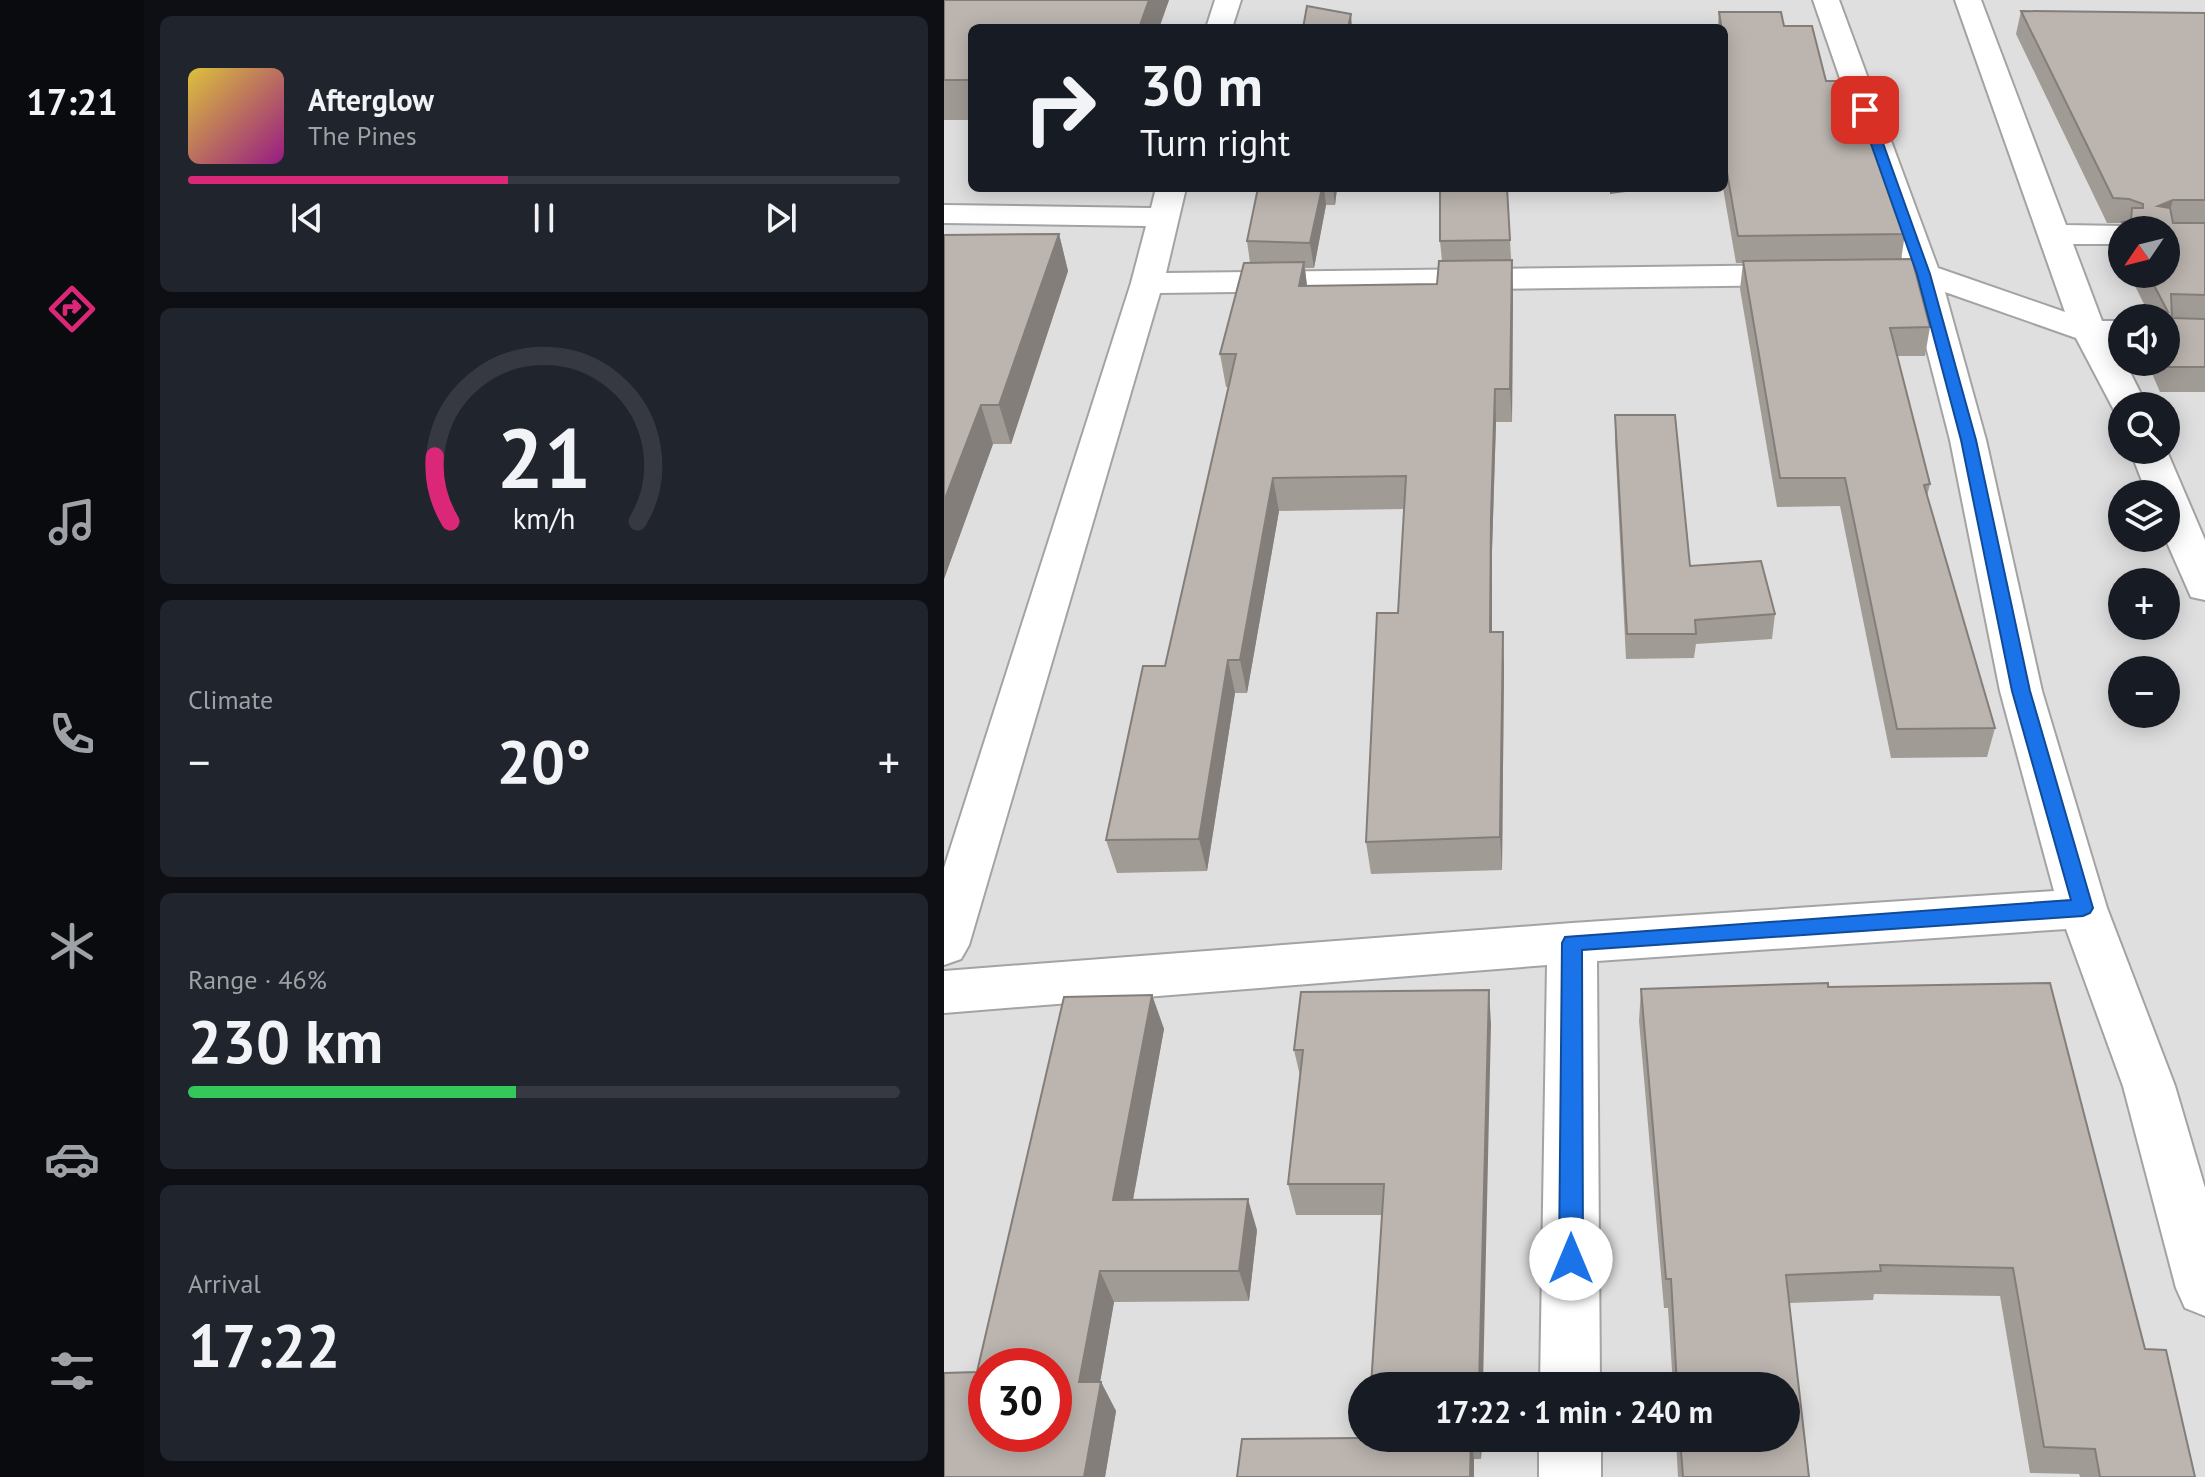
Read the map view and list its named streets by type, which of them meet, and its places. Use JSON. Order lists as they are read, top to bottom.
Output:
{
  "north": "bottom left",
  "page": {
    "tabs": "17:21",
    "turn": ["30 m", "Turn right"],
    "song": ["Afterglow", "The Pines"],
    "map_buttons": ["+", "−"],
    "tile": [
      "Climate",
      ["Range · 46%", "230 km"],
      ["Arrival", "17:22"]
    ],
    "heat": ["−", "20°", "+"],
    "limit": "30",
    "trip": "17:22 · 1 min · 240 m",
    "gauge": ["21", "km/h"]
  }
}
